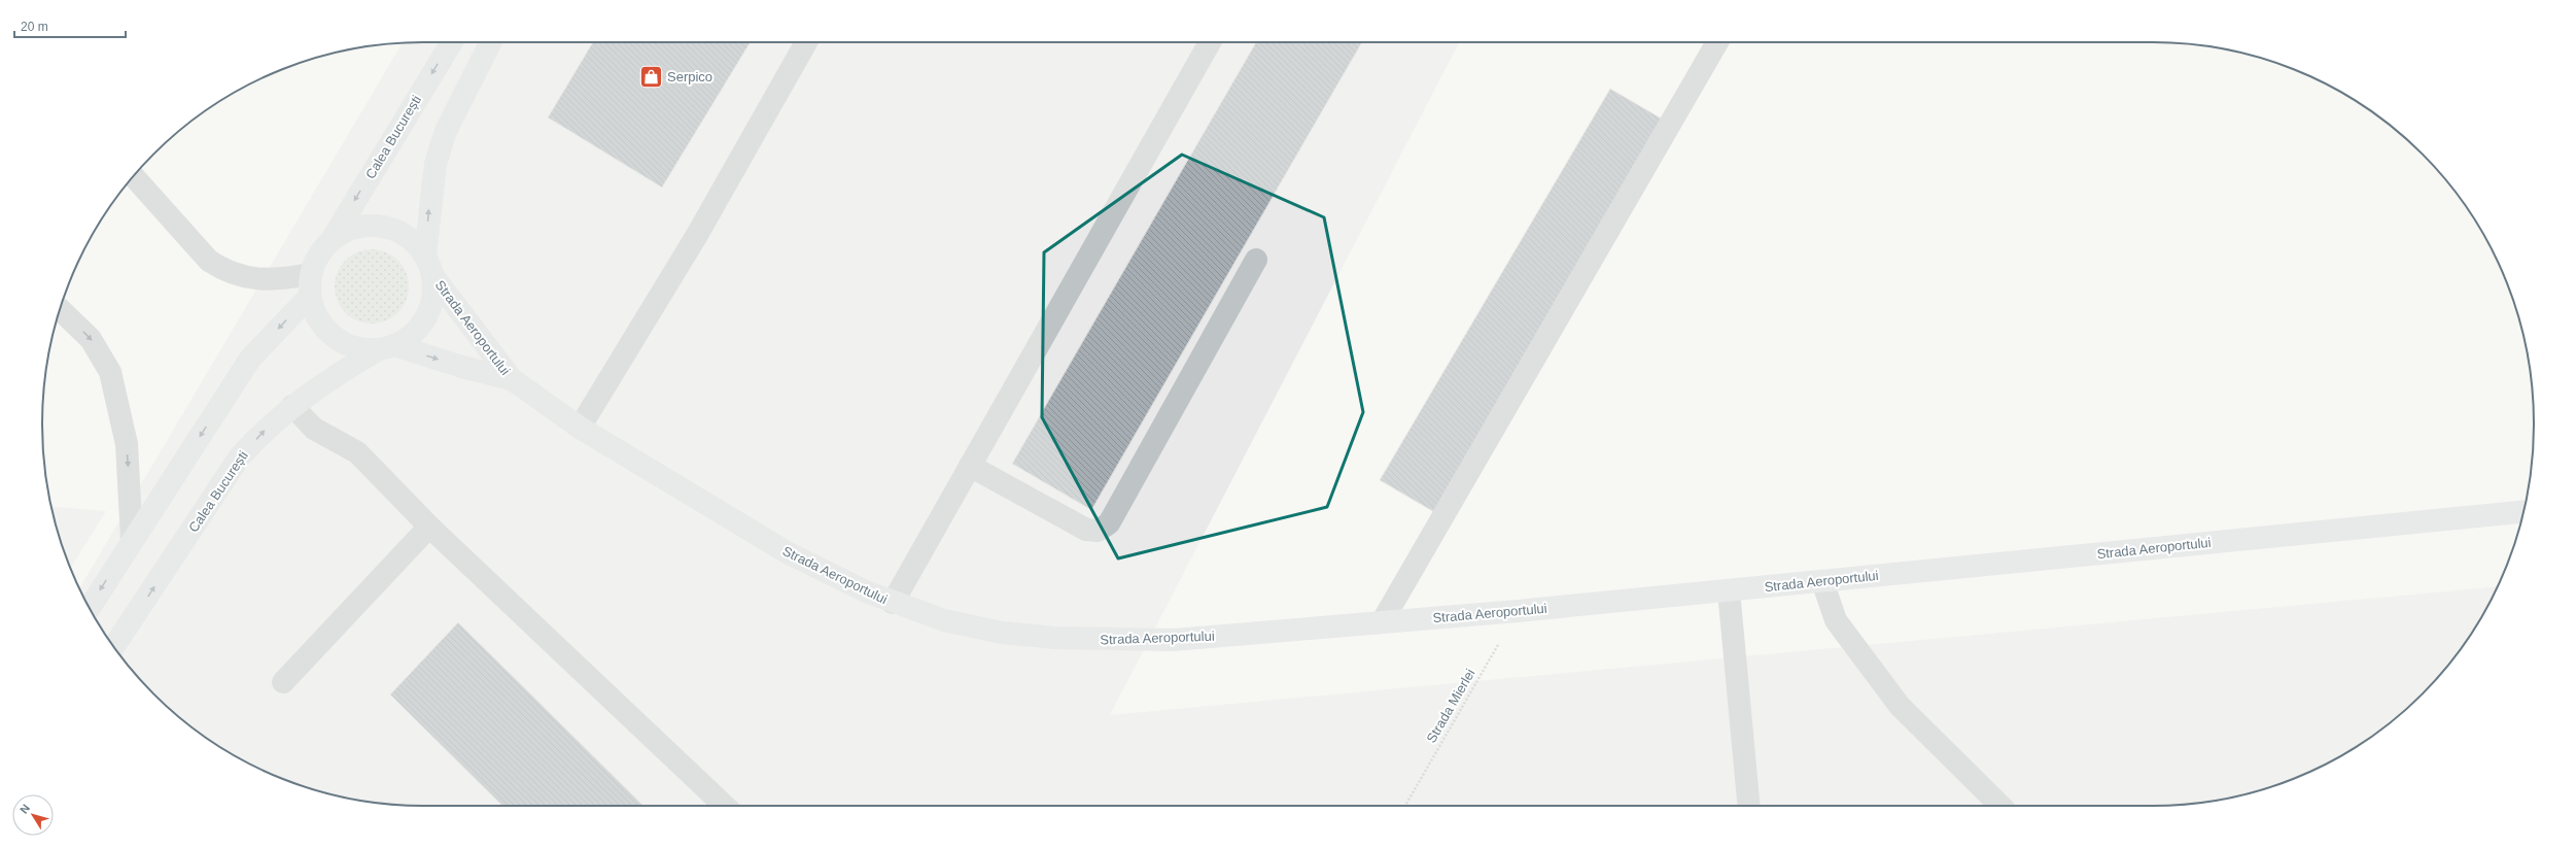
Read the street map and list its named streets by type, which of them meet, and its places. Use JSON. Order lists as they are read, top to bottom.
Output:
{
  "streets": {
    "main road": ["Calea București", "Strada Aeroportului"],
    "path": ["Strada Mierlei"]
  },
  "crossings": [
    ["Calea București", "Strada Aeroportului"],
    ["Strada Aeroportului", "Strada Mierlei"]
  ],
  "places": {
    "shop": ["Serpico"]
  },
  "scale_bar": "20 m",
  "north": "top left"
}
